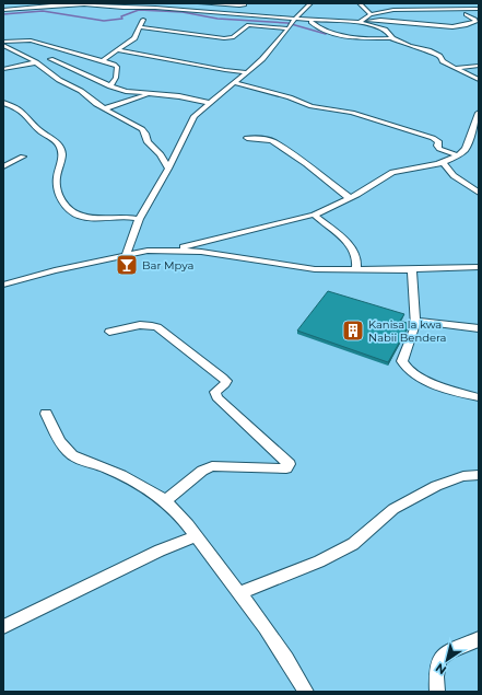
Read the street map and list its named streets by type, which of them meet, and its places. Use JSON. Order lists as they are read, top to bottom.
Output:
{
  "places": {
    "bar": ["Bar Mpya"],
    "building": ["Kanisa la kwa Nabii Bendera"]
  },
  "north": "bottom left"
}
